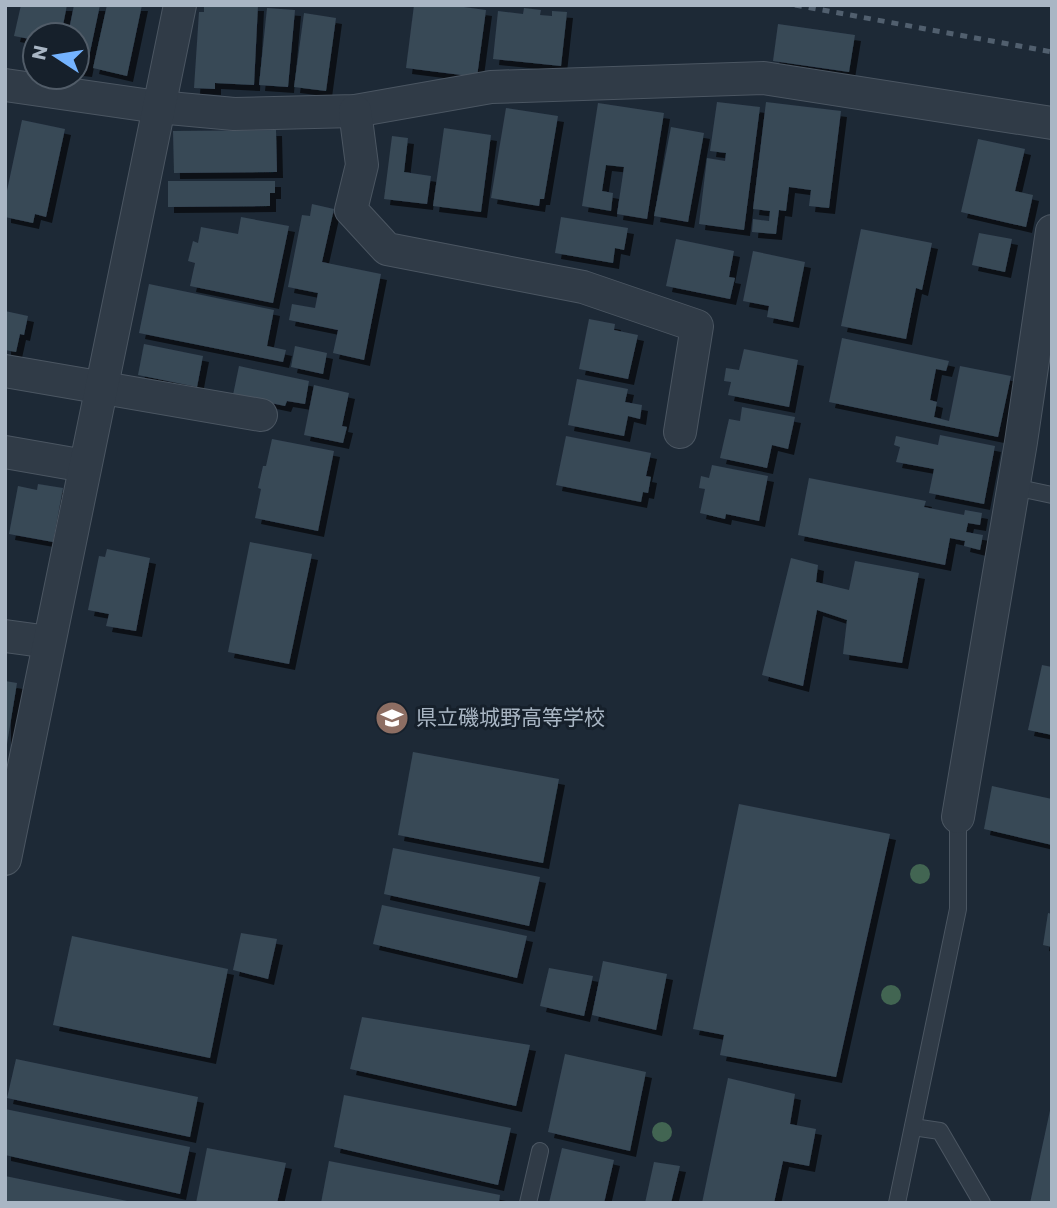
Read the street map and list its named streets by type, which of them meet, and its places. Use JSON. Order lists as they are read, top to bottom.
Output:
{
  "places": {
    "school or university": ["県立磯城野高等学校"]
  },
  "north": "left"
}
